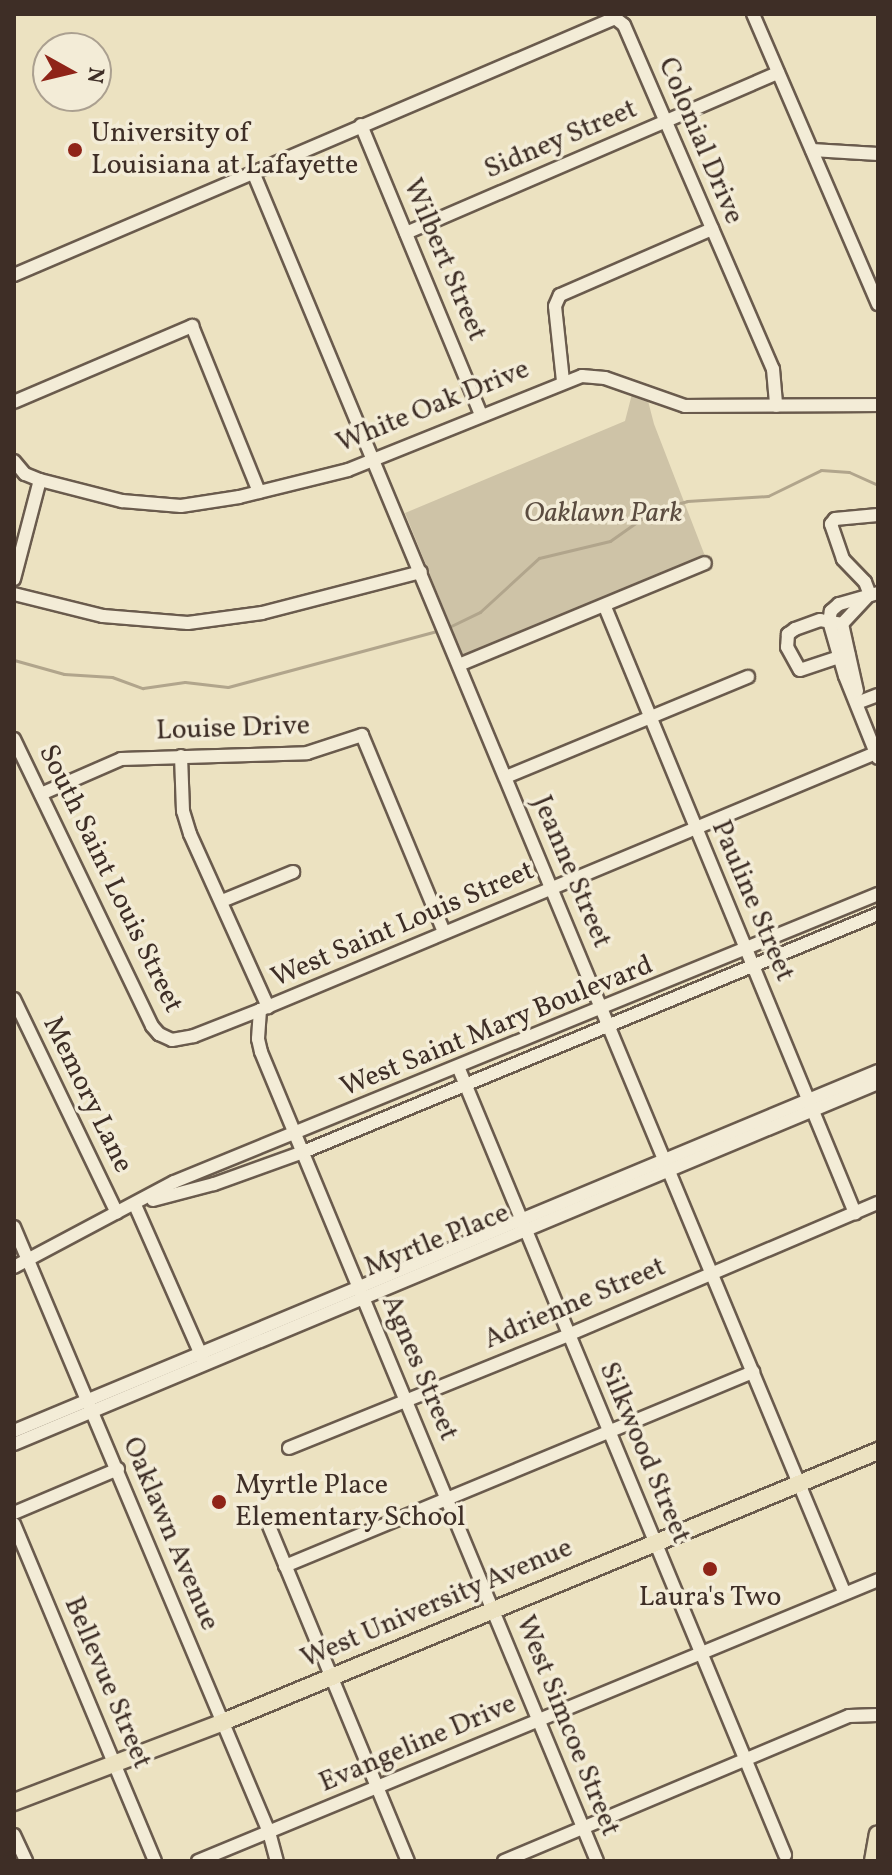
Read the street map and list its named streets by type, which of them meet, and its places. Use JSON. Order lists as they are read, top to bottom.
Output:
{
  "streets": {
    "main road": ["West University Avenue"],
    "street": [
      "Sidney Street",
      "Colonial Drive",
      "Wilbert Street",
      "White Oak Drive",
      "Louise Drive",
      "Jeanne Street",
      "South Saint Louis Street",
      "Pauline Street",
      "West Saint Louis Street",
      "West Saint Mary Boulevard",
      "Memory Lane",
      "Myrtle Place",
      "Adrienne Street",
      "Agnes Street",
      "Silkwood Street",
      "Oaklawn Avenue",
      "Bellevue Street",
      "West Simcoe Street",
      "Evangeline Drive"
    ]
  },
  "crossings": [
    ["Sidney Street", "Colonial Drive"],
    ["Sidney Street", "Wilbert Street"],
    ["Colonial Drive", "Wilbert Street"],
    ["Colonial Drive", "White Oak Drive"],
    ["Colonial Drive", "Jeanne Street"],
    ["Wilbert Street", "White Oak Drive"],
    ["White Oak Drive", "Jeanne Street"],
    ["Louise Drive", "South Saint Louis Street"],
    ["Louise Drive", "West Saint Louis Street"],
    ["Louise Drive", "Agnes Street"],
    ["Jeanne Street", "West Saint Louis Street"],
    ["Jeanne Street", "West Saint Mary Boulevard"],
    ["Jeanne Street", "Myrtle Place"],
    ["Jeanne Street", "Adrienne Street"],
    ["Jeanne Street", "West University Avenue"],
    ["Jeanne Street", "Evangeline Drive"],
    ["South Saint Louis Street", "West Saint Louis Street"],
    ["Pauline Street", "West Saint Louis Street"],
    ["Pauline Street", "West Saint Mary Boulevard"],
    ["Pauline Street", "Myrtle Place"],
    ["Pauline Street", "Adrienne Street"],
    ["West Saint Louis Street", "Agnes Street"],
    ["West Saint Mary Boulevard", "Memory Lane"],
    ["West Saint Mary Boulevard", "Agnes Street"],
    ["West Saint Mary Boulevard", "Silkwood Street"],
    ["West Saint Mary Boulevard", "Oaklawn Avenue"],
    ["Myrtle Place", "Agnes Street"],
    ["Myrtle Place", "Silkwood Street"],
    ["Myrtle Place", "Oaklawn Avenue"],
    ["Adrienne Street", "Agnes Street"],
    ["Adrienne Street", "Silkwood Street"],
    ["Agnes Street", "West University Avenue"],
    ["Agnes Street", "West Simcoe Street"],
    ["Silkwood Street", "West University Avenue"],
    ["Silkwood Street", "Evangeline Drive"],
    ["Oaklawn Avenue", "West University Avenue"],
    ["Oaklawn Avenue", "Evangeline Drive"],
    ["West University Avenue", "Bellevue Street"],
    ["West University Avenue", "West Simcoe Street"],
    ["West Simcoe Street", "Evangeline Drive"]
  ],
  "parks": ["Oaklawn Park"],
  "places": ["University of Louisiana at Lafayette", "Myrtle Place Elementary School", "Laura's Two"],
  "north": "right"
}
